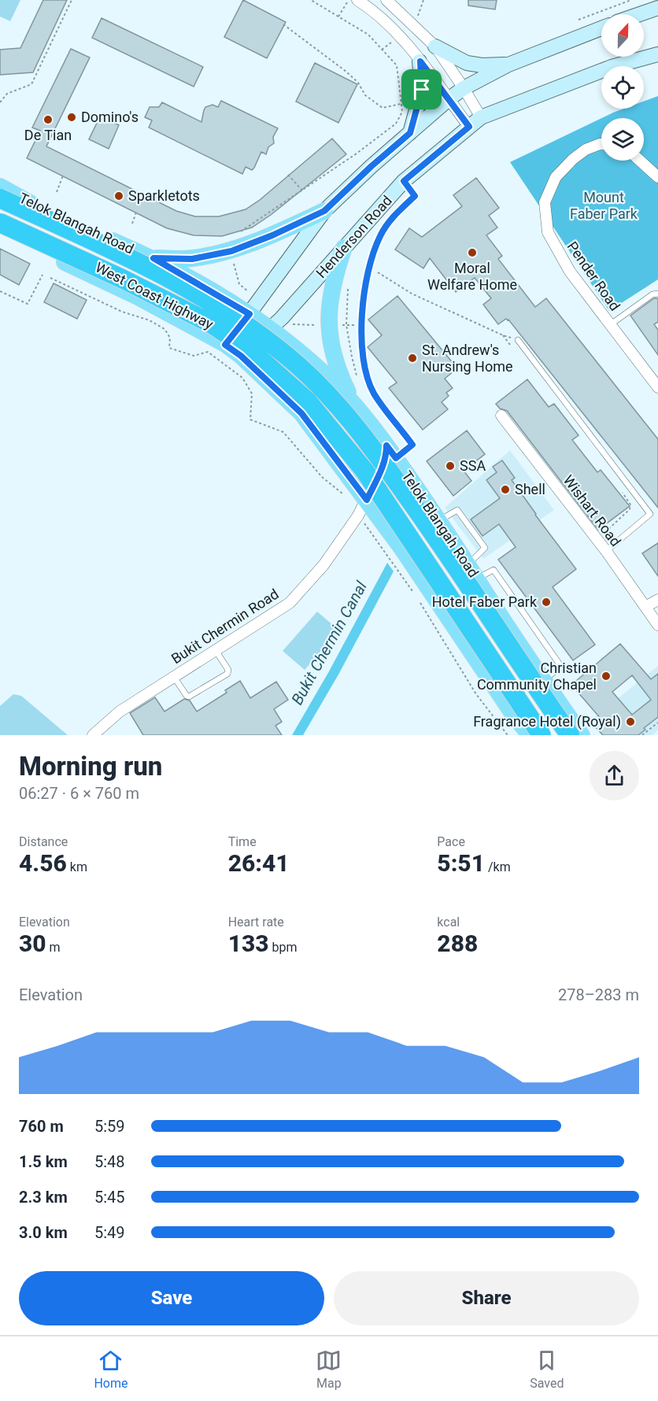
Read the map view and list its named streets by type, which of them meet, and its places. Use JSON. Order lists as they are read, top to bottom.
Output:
{
  "streets": {
    "highway": ["West Coast Highway"],
    "main road": ["Telok Blangah Road", "Henderson Road"],
    "street": ["Pender Road", "Wishart Road", "Bukit Chermin Road"]
  },
  "crossings": [
    ["Telok Blangah Road", "Henderson Road"],
    ["Telok Blangah Road", "Bukit Chermin Road"]
  ],
  "water": ["Bukit Chermin Canal"],
  "parks": ["Mount Faber Park"],
  "places": [
    "Domino's",
    "De Tian",
    "Sparkletots",
    "Moral Welfare Home",
    "St. Andrew's Nursing Home",
    "SSA",
    "Shell",
    "Hotel Faber Park",
    "Christian Community Chapel",
    "Fragrance Hotel (Royal)"
  ],
  "north": "top",
  "page": {
    "heading": ["Morning run", "06:27 · 6 × 760 m"],
    "stats": [
      ["Distance", "4.56 km"],
      ["Time", "26:41"],
      ["Pace", "5:51 /km"],
      ["Elevation", "30 m"],
      ["Heart rate", "133 bpm"],
      ["kcal", "288"]
    ],
    "chart": ["Elevation", "278–283 m"],
    "list": [
      {
        "name": "760 m",
        "note": "5:59"
      },
      {
        "name": "1.5 km",
        "note": "5:48"
      },
      {
        "name": "2.3 km",
        "note": "5:45"
      },
      {
        "name": "3.0 km",
        "note": "5:49"
      }
    ],
    "buttons": ["Save", "Share"],
    "tabs": ["Home", "Map", "Saved"]
  }
}
